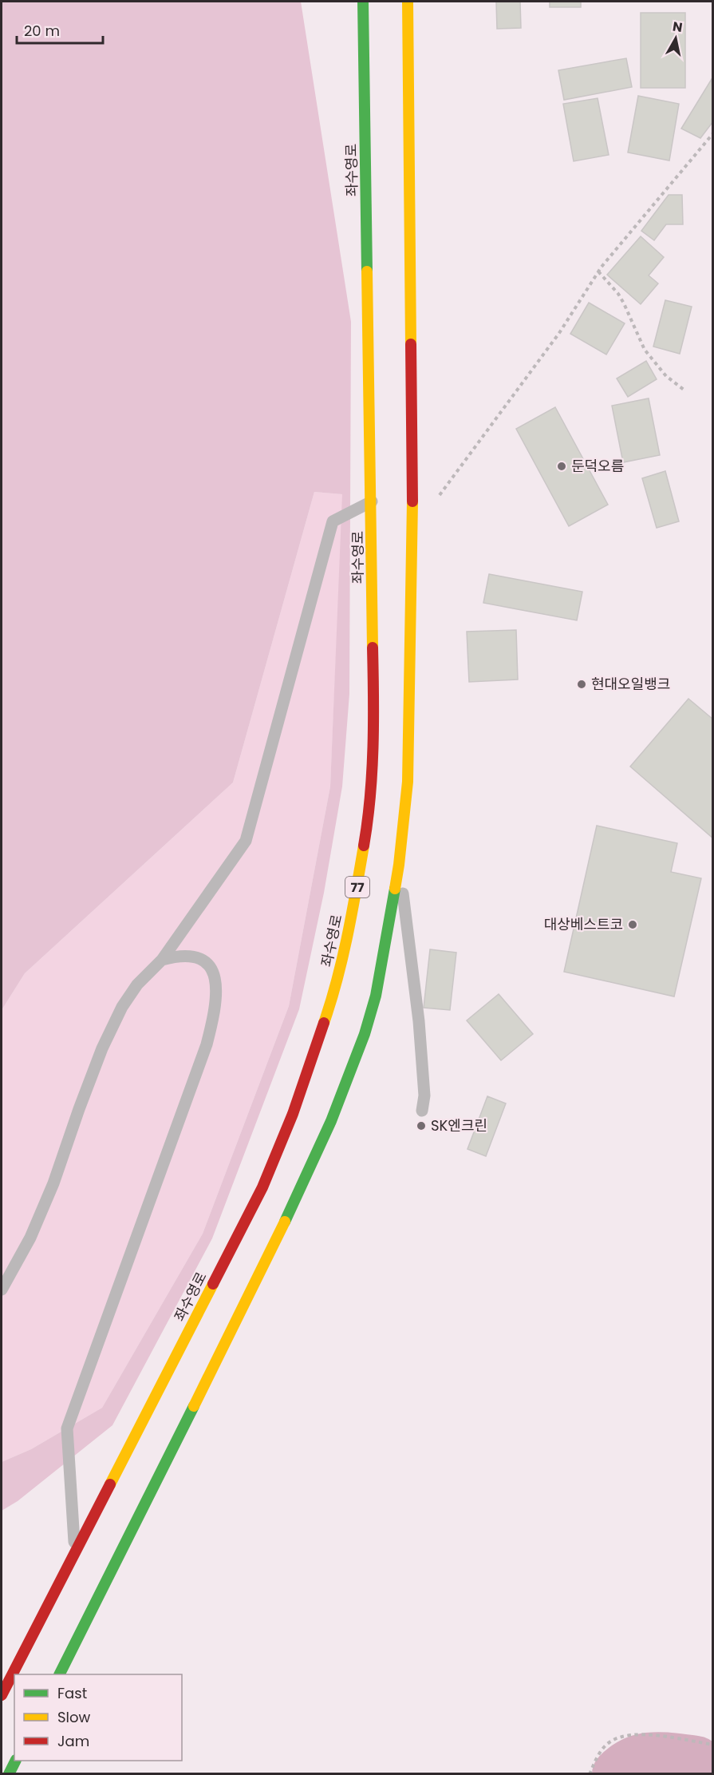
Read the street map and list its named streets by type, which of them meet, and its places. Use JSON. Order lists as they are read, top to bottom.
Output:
{
  "streets": {
    "main road": ["좌수영로", "77"]
  },
  "places": [
    "둔덕오름",
    "현대오일뱅크",
    "대상베스트코",
    "SK엔크린"
  ],
  "legend": ["Fast", "Slow", "Jam"],
  "scale_bar": "20 m",
  "north": "top"
}
